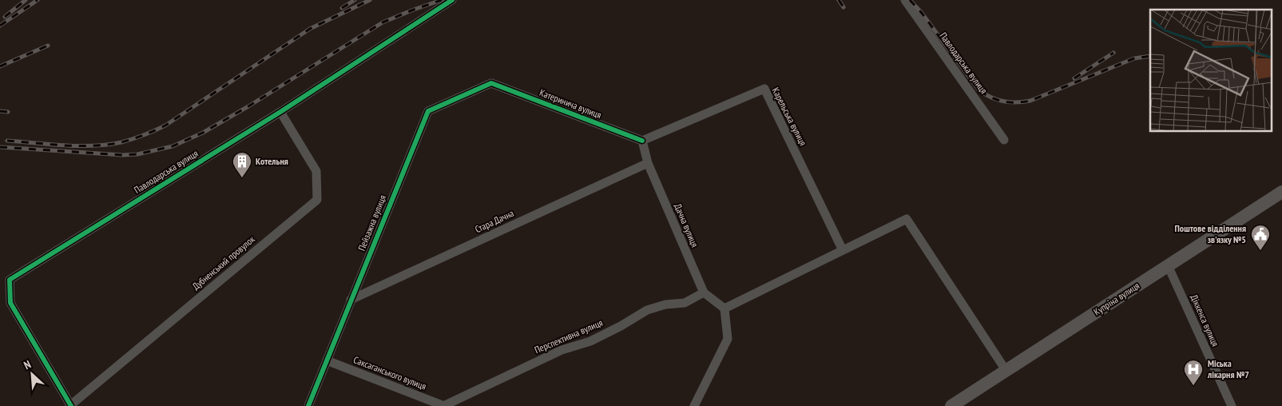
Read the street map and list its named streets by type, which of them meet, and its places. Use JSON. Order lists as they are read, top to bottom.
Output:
{
  "streets": {
    "main road": ["Купріна вулиця"],
    "street": [
      "Павлодарська вулиця",
      "Катеринича вулиця",
      "Карельська вулиця",
      "Стара Дачна",
      "Пейзажна вулиця",
      "Дачна вулиця",
      "Дубненський провулок",
      "Діккенса вулиця",
      "Перспективна вулиця",
      "Саксаганського вулиця"
    ]
  },
  "crossings": [
    ["Павлодарська вулиця", "Дубненський провулок"],
    ["Катеринича вулиця", "Карельська вулиця"],
    ["Катеринича вулиця", "Пейзажна вулиця"],
    ["Катеринича вулиця", "Дачна вулиця"],
    ["Карельська вулиця", "Дачна вулиця"],
    ["Стара Дачна", "Пейзажна вулиця"],
    ["Стара Дачна", "Дачна вулиця"],
    ["Пейзажна вулиця", "Саксаганського вулиця"],
    ["Дачна вулиця", "Перспективна вулиця"],
    ["Купріна вулиця", "Діккенса вулиця"],
    ["Перспективна вулиця", "Саксаганського вулиця"]
  ],
  "places": {
    "building": ["Котельня"],
    "public building": ["Поштове відділення зв'язку №5"],
    "hospital": ["Міська лікарня №7"]
  },
  "north": "top left"
}
